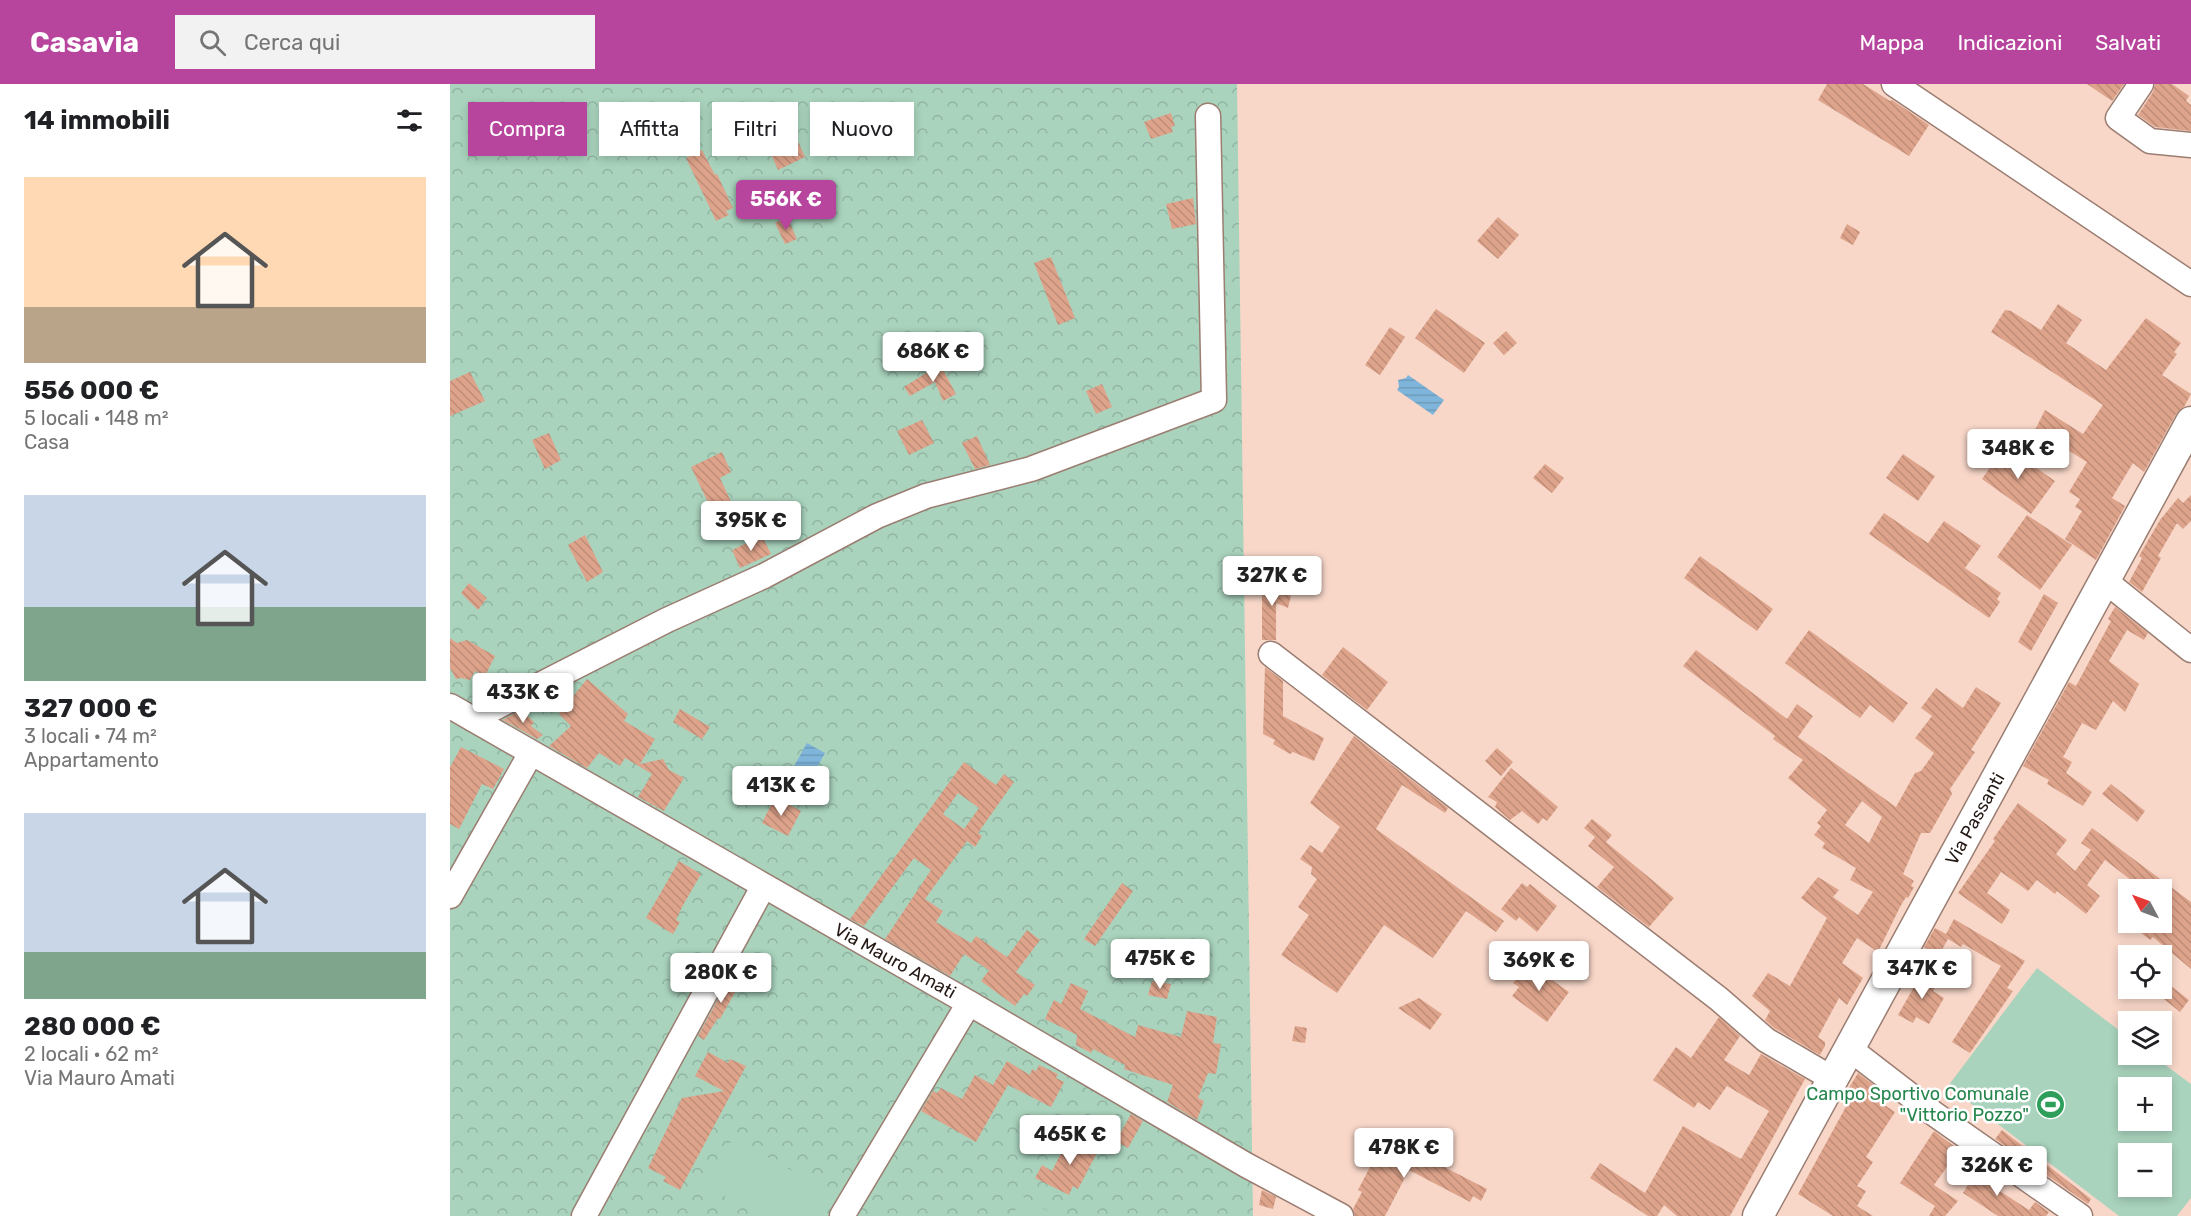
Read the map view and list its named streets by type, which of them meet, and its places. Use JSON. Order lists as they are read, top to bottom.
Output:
{
  "streets": {
    "main road": ["Via Passanti"],
    "street": ["Via Mauro Amati"]
  },
  "places": {
    "sports": ["Campo Sportivo Comunale \"Vittorio Pozzo\""]
  },
  "north": "top left",
  "page": {
    "header": "Casavia",
    "search": "Cerca qui",
    "nav": ["Mappa", "Indicazioni", "Salvati"],
    "heading": "14 immobili",
    "chip": [
      "Compra",
      "Affitta",
      "Filtri",
      "Nuovo"
    ],
    "list": [
      {
        "name": "556 000 €",
        "note": "5 locali · 148 m² · Casa"
      },
      {
        "name": "327 000 €",
        "note": "3 locali · 74 m² · Appartamento"
      },
      {
        "name": "280 000 €",
        "note": "2 locali · 62 m² · Via Mauro Amati"
      }
    ],
    "price": [
      "556K €",
      "686K €",
      "348K €",
      "395K €",
      "327K €",
      "433K €",
      "413K €",
      "475K €",
      "369K €",
      "347K €",
      "280K €",
      "465K €",
      "478K €",
      "326K €"
    ],
    "map_buttons": ["+", "−"]
  }
}
